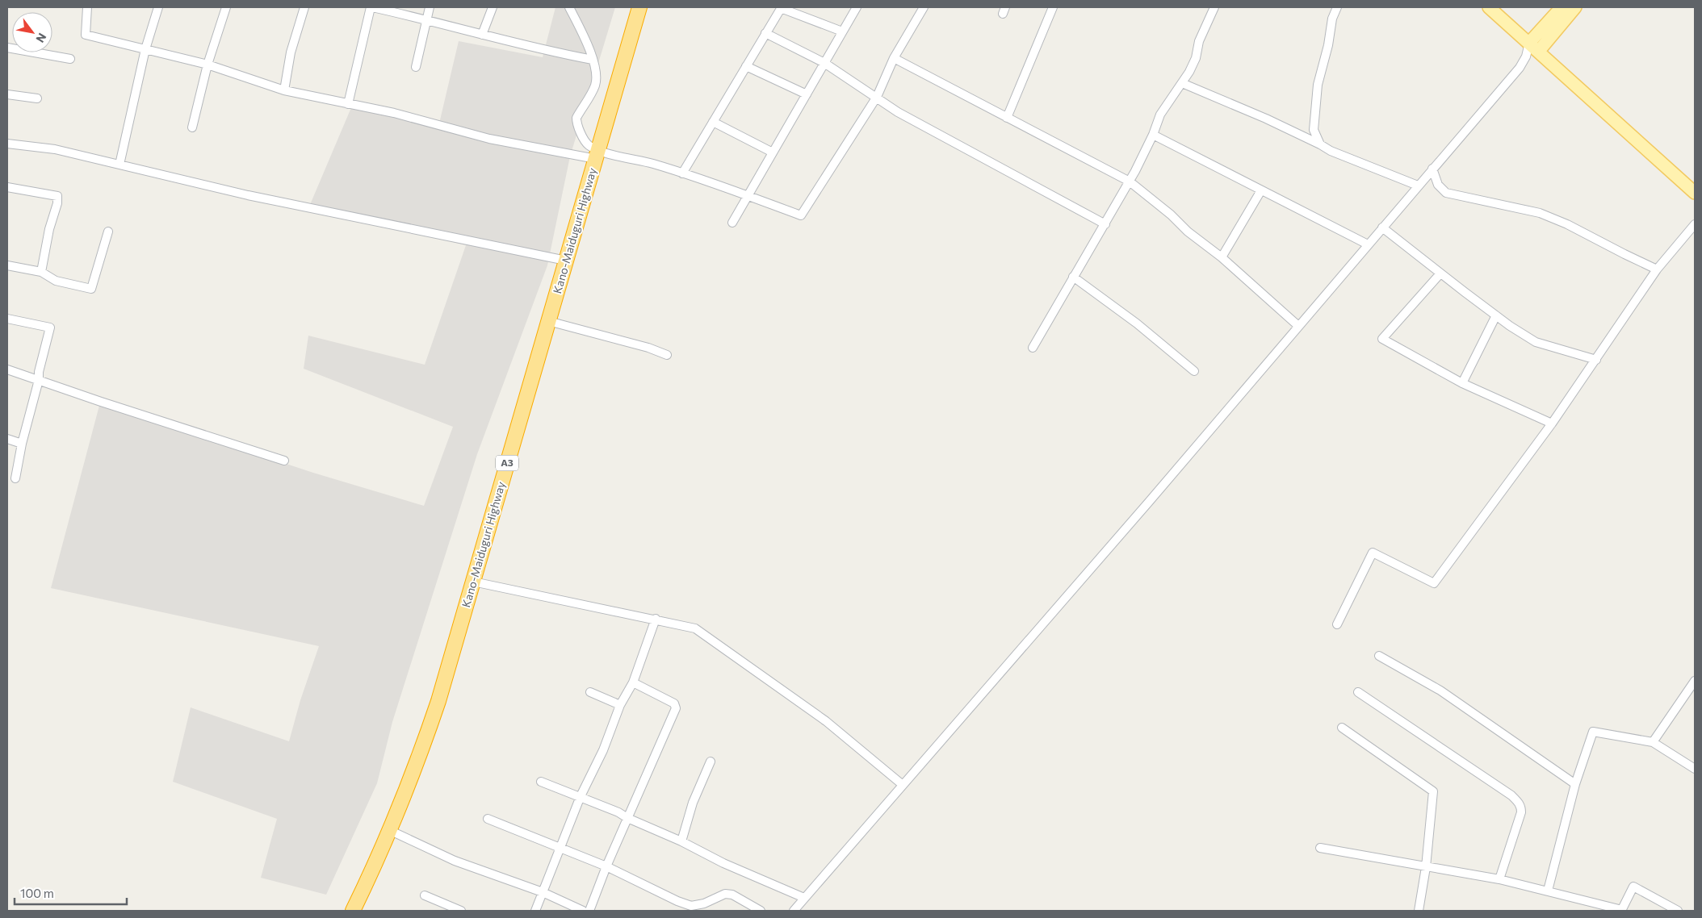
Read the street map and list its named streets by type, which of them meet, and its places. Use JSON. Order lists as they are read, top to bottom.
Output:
{
  "streets": {
    "highway": ["Kano-Maiduguri Highway", "A3"]
  },
  "scale_bar": "100 m",
  "north": "bottom right"
}
